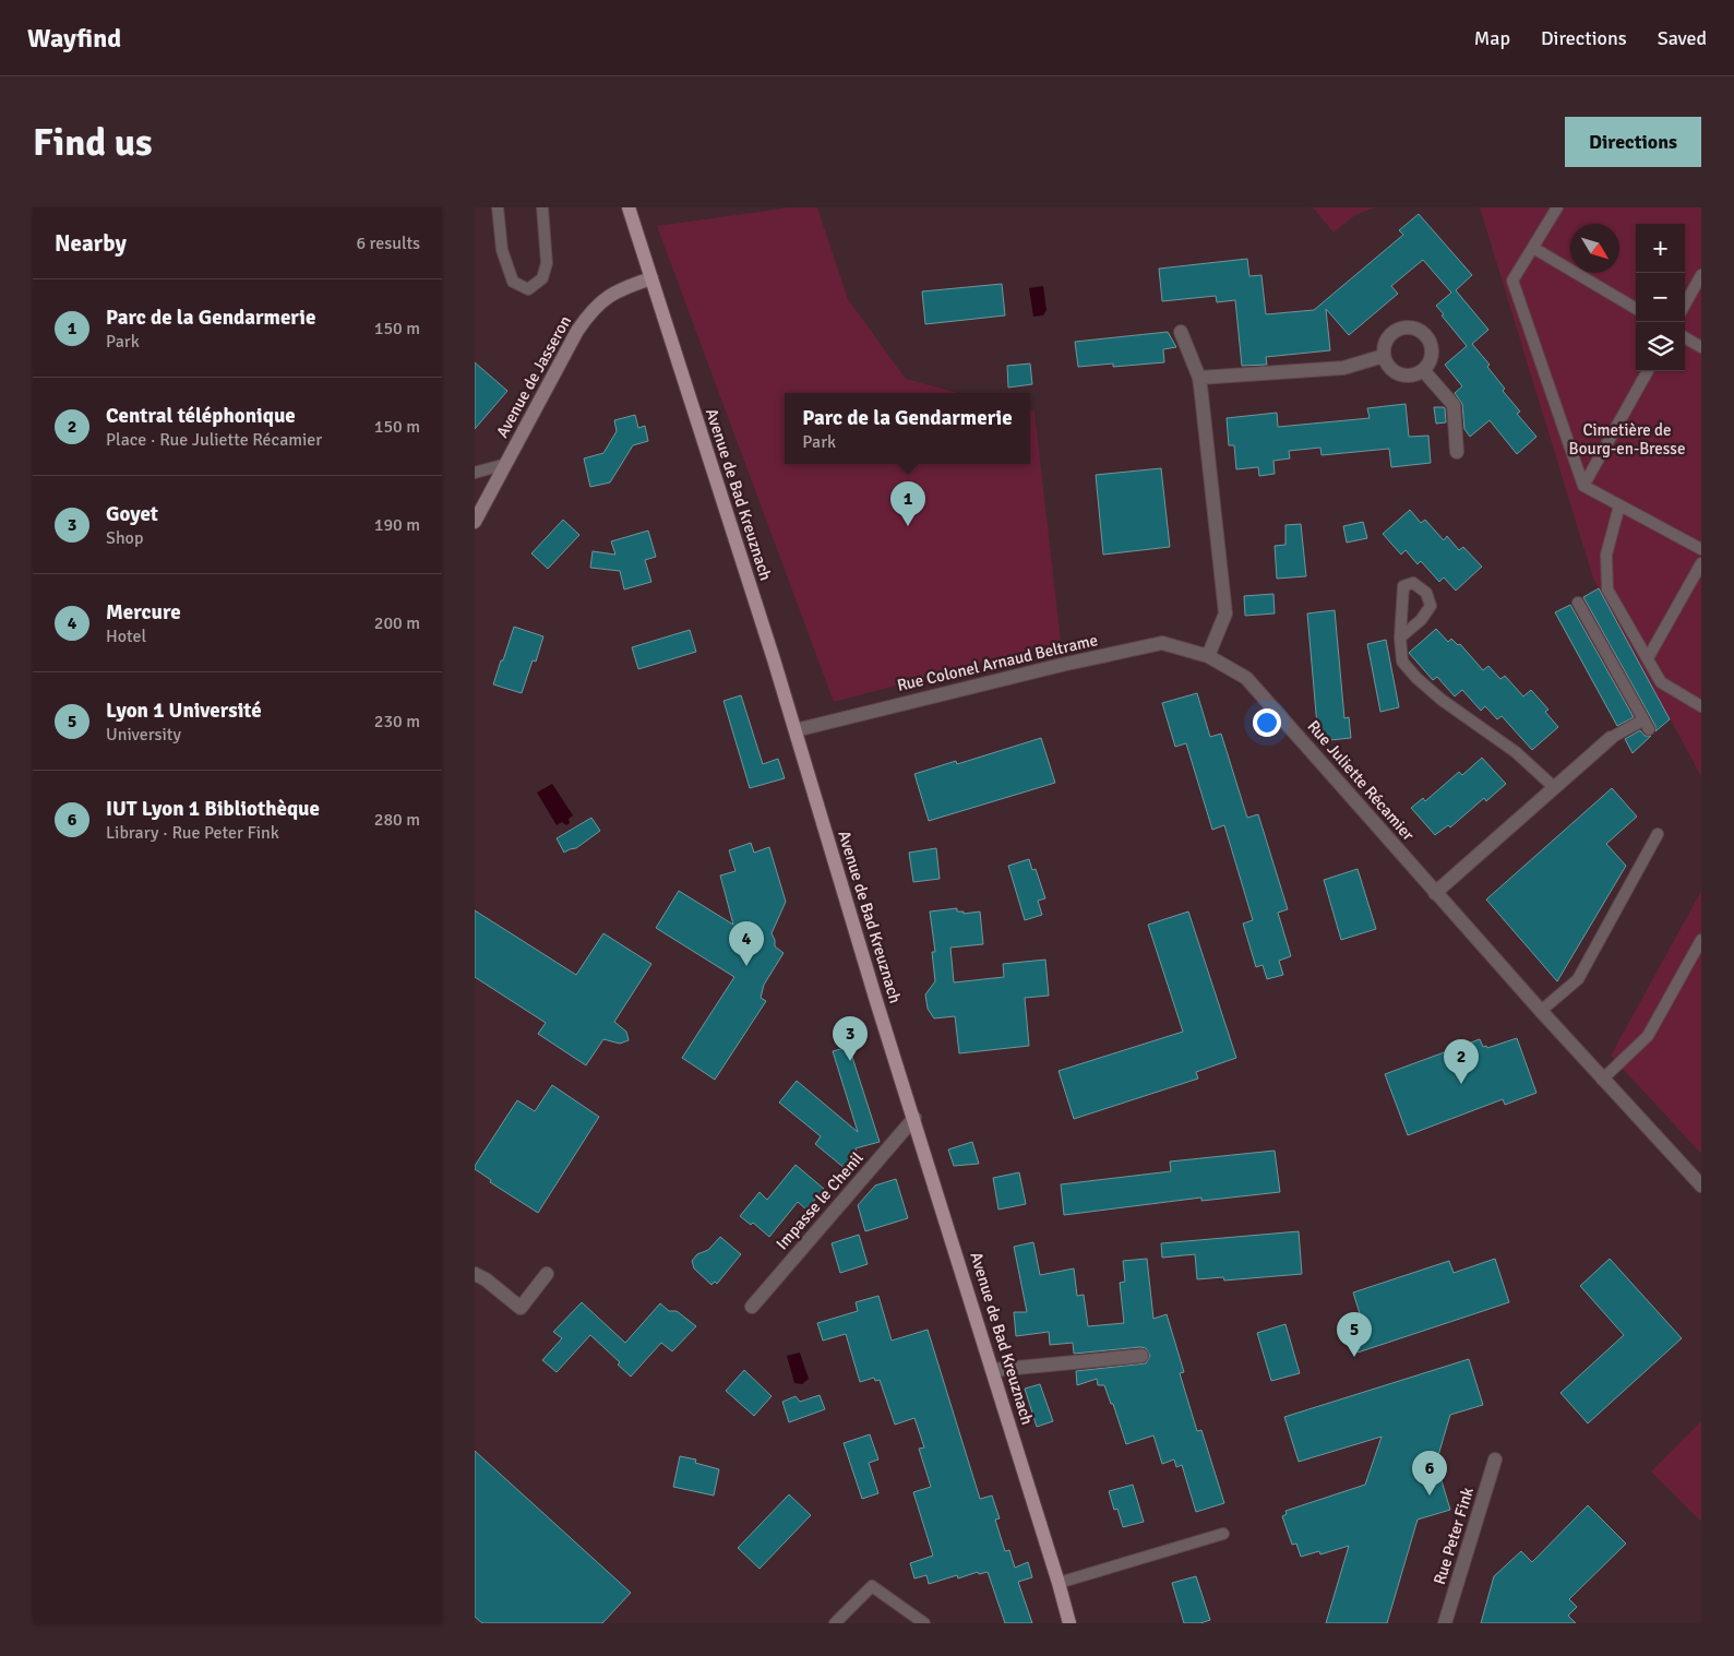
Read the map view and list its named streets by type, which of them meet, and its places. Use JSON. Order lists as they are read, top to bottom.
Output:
{
  "streets": {
    "main road": ["Avenue de Jasseron", "Avenue de Bad Kreuznach"],
    "street": [
      "Rue Colonel Arnaud Beltrame",
      "Rue Juliette Récamier",
      "Impasse le Chenil",
      "Rue Peter Fink"
    ]
  },
  "crossings": [
    ["Avenue de Jasseron", "Avenue de Bad Kreuznach"],
    ["Avenue de Bad Kreuznach", "Rue Colonel Arnaud Beltrame"],
    ["Avenue de Bad Kreuznach", "Impasse le Chenil"],
    ["Rue Colonel Arnaud Beltrame", "Rue Juliette Récamier"]
  ],
  "parks": ["Cimetière de Bourg-en-Bresse"],
  "north": "bottom right",
  "page": {
    "header": "Wayfind",
    "nav": ["Map", "Directions", "Saved"],
    "buttons": "Directions",
    "title": "Find us",
    "heading": ["Nearby", "6 results"],
    "map_buttons": ["+", "−"],
    "list": [
      {
        "mark": "1",
        "name": "Parc de la Gendarmerie",
        "note": "Park",
        "value": "150 m"
      },
      {
        "mark": "2",
        "name": "Central téléphonique",
        "note": "Place · Rue Juliette Récamier",
        "value": "150 m"
      },
      {
        "mark": "3",
        "name": "Goyet",
        "note": "Shop",
        "value": "190 m"
      },
      {
        "mark": "4",
        "name": "Mercure",
        "note": "Hotel",
        "value": "200 m"
      },
      {
        "mark": "5",
        "name": "Lyon 1 Université",
        "note": "University",
        "value": "230 m"
      },
      {
        "mark": "6",
        "name": "IUT Lyon 1 Bibliothèque",
        "note": "Library · Rue Peter Fink",
        "value": "280 m"
      }
    ],
    "popup": ["Parc de la Gendarmerie", "Park"],
    "pins": [
      "1",
      "4",
      "3",
      "2",
      "5",
      "6"
    ]
  }
}
